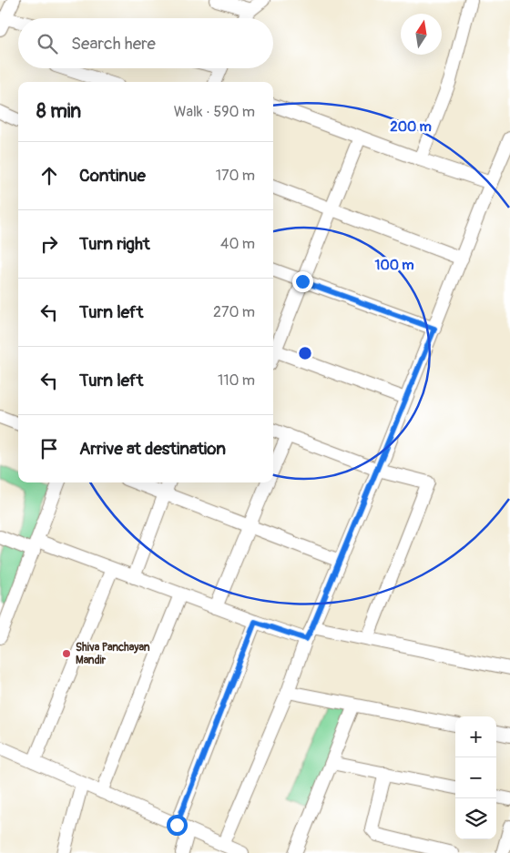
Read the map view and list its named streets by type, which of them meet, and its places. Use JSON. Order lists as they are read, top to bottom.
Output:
{
  "places": ["Shiva Panchayan Mandir"],
  "north": "top",
  "page": {
    "search": "Search here",
    "heading": ["8 min", "Walk · 590 m"],
    "list": [
      ["Continue", "170 m"],
      ["Turn right", "40 m"],
      ["Turn left", "270 m"],
      ["Turn left", "110 m"],
      "Arrive at destination"
    ],
    "map_buttons": ["+", "−"]
  },
  "rings": ["200 m", "100 m"]
}
